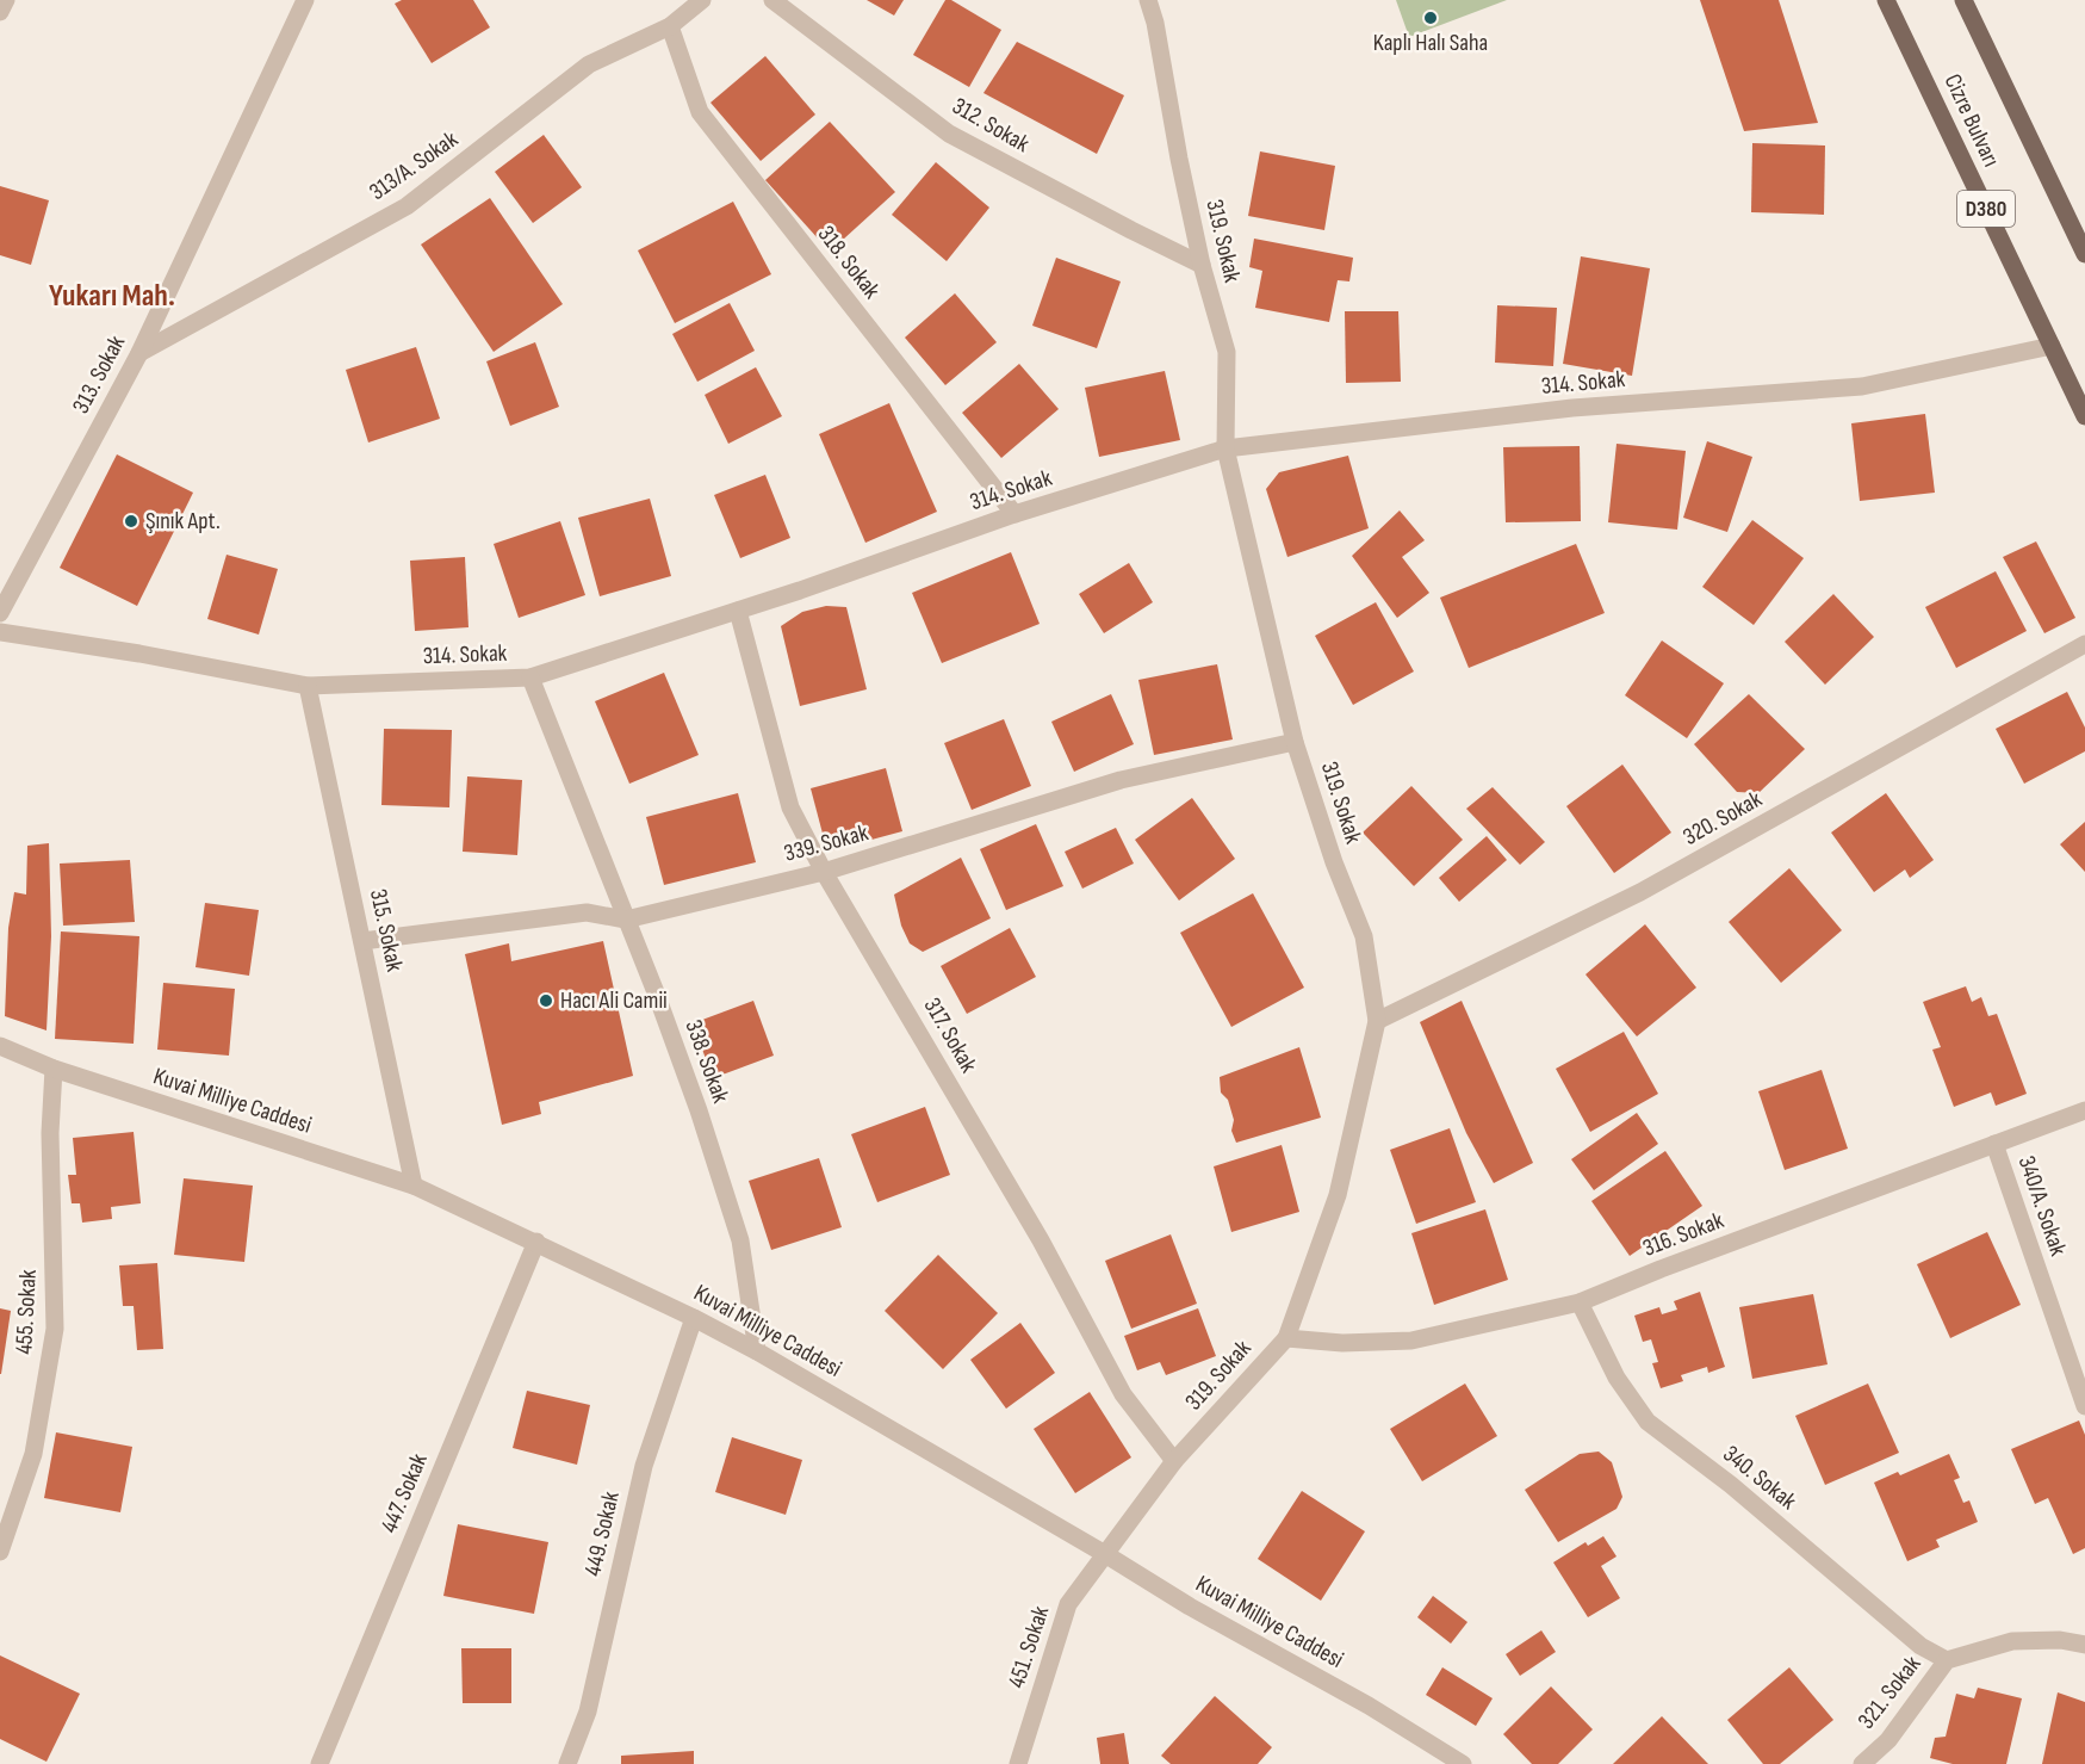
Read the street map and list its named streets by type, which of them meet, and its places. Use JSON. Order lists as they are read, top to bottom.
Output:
{
  "streets": {
    "main road": ["Cizre Bulvarı", "D380"],
    "street": [
      "312. Sokak",
      "313/A. Sokak",
      "319. Sokak",
      "318. Sokak",
      "313. Sokak",
      "314. Sokak",
      "320. Sokak",
      "339. Sokak",
      "315. Sokak",
      "317. Sokak",
      "338. Sokak",
      "Kuvai Milliye Caddesi",
      "340/A. Sokak",
      "316. Sokak",
      "455. Sokak",
      "340. Sokak",
      "447. Sokak",
      "449. Sokak",
      "451. Sokak",
      "321. Sokak"
    ]
  },
  "crossings": [
    ["Cizre Bulvarı", "314. Sokak"],
    ["312. Sokak", "319. Sokak"],
    ["313/A. Sokak", "318. Sokak"],
    ["313/A. Sokak", "313. Sokak"],
    ["319. Sokak", "314. Sokak"],
    ["319. Sokak", "320. Sokak"],
    ["319. Sokak", "339. Sokak"],
    ["319. Sokak", "317. Sokak"],
    ["319. Sokak", "Kuvai Milliye Caddesi"],
    ["319. Sokak", "316. Sokak"],
    ["319. Sokak", "451. Sokak"],
    ["318. Sokak", "314. Sokak"],
    ["314. Sokak", "315. Sokak"],
    ["314. Sokak", "317. Sokak"],
    ["314. Sokak", "338. Sokak"],
    ["339. Sokak", "315. Sokak"],
    ["339. Sokak", "317. Sokak"],
    ["339. Sokak", "338. Sokak"],
    ["315. Sokak", "Kuvai Milliye Caddesi"],
    ["338. Sokak", "Kuvai Milliye Caddesi"],
    ["Kuvai Milliye Caddesi", "455. Sokak"],
    ["Kuvai Milliye Caddesi", "447. Sokak"],
    ["Kuvai Milliye Caddesi", "449. Sokak"],
    ["Kuvai Milliye Caddesi", "451. Sokak"],
    ["340/A. Sokak", "316. Sokak"],
    ["316. Sokak", "340. Sokak"],
    ["340. Sokak", "321. Sokak"]
  ],
  "districts": ["Yukarı Mah."],
  "places": ["Kaplı Halı Saha", "Şınık Apt.", "Hacı Ali Camii"]
}
